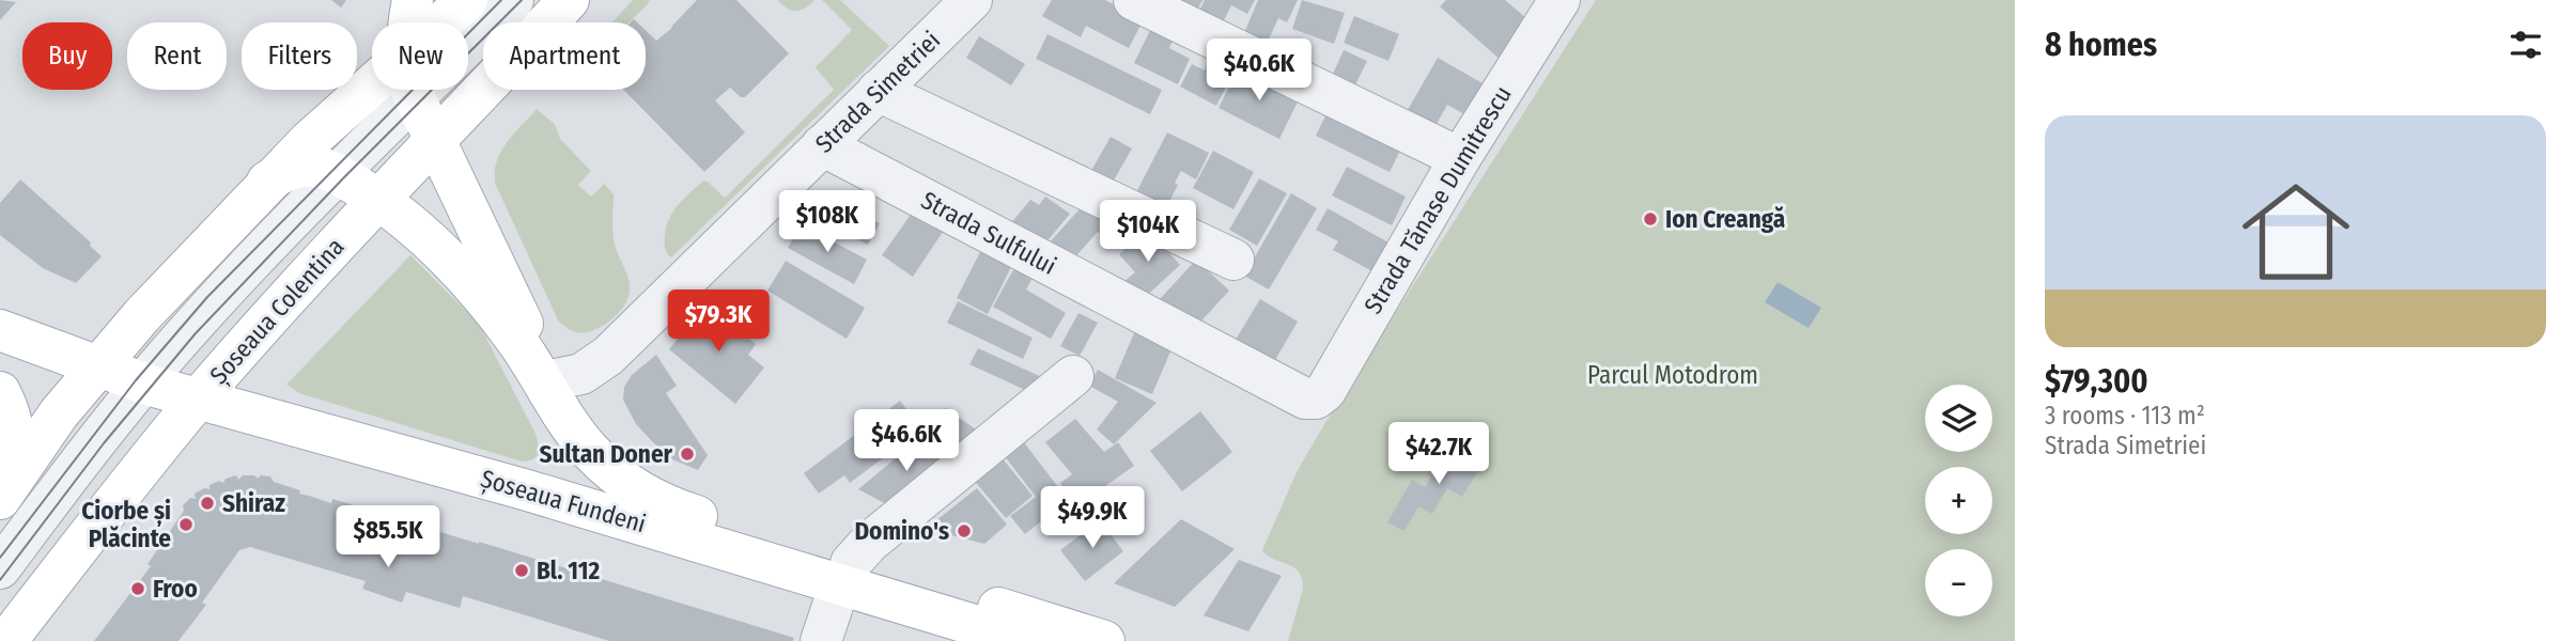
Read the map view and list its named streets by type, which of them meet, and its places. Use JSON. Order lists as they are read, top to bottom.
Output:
{
  "streets": {
    "main road": ["Șoseaua Colentina", "Șoseaua Fundeni"],
    "street": ["Strada Simetriei", "Strada Tănase Dumitrescu", "Strada Sulfului"]
  },
  "crossings": [
    ["Strada Simetriei", "Strada Sulfului"],
    ["Strada Simetriei", "Șoseaua Fundeni"],
    ["Strada Tănase Dumitrescu", "Strada Sulfului"],
    ["Șoseaua Colentina", "Șoseaua Fundeni"]
  ],
  "parks": ["Parcul Motodrom"],
  "places": [
    "Ion Creangă",
    "Sultan Doner",
    "Shiraz",
    "Ciorbe și Plăcinte",
    "Domino's",
    "Bl. 112",
    "Froo"
  ],
  "page": {
    "heading": "8 homes",
    "chip": [
      "Buy",
      "Rent",
      "Filters",
      "New",
      "Apartment"
    ],
    "price": [
      "$40.6K",
      "$108K",
      "$104K",
      "$79.3K",
      "$46.6K",
      "$42.7K",
      "$49.9K",
      "$85.5K"
    ],
    "list": [
      {
        "name": "$79,300",
        "note": "3 rooms · 113 m² · Strada Simetriei"
      }
    ],
    "map_buttons": ["+", "−"]
  }
}
